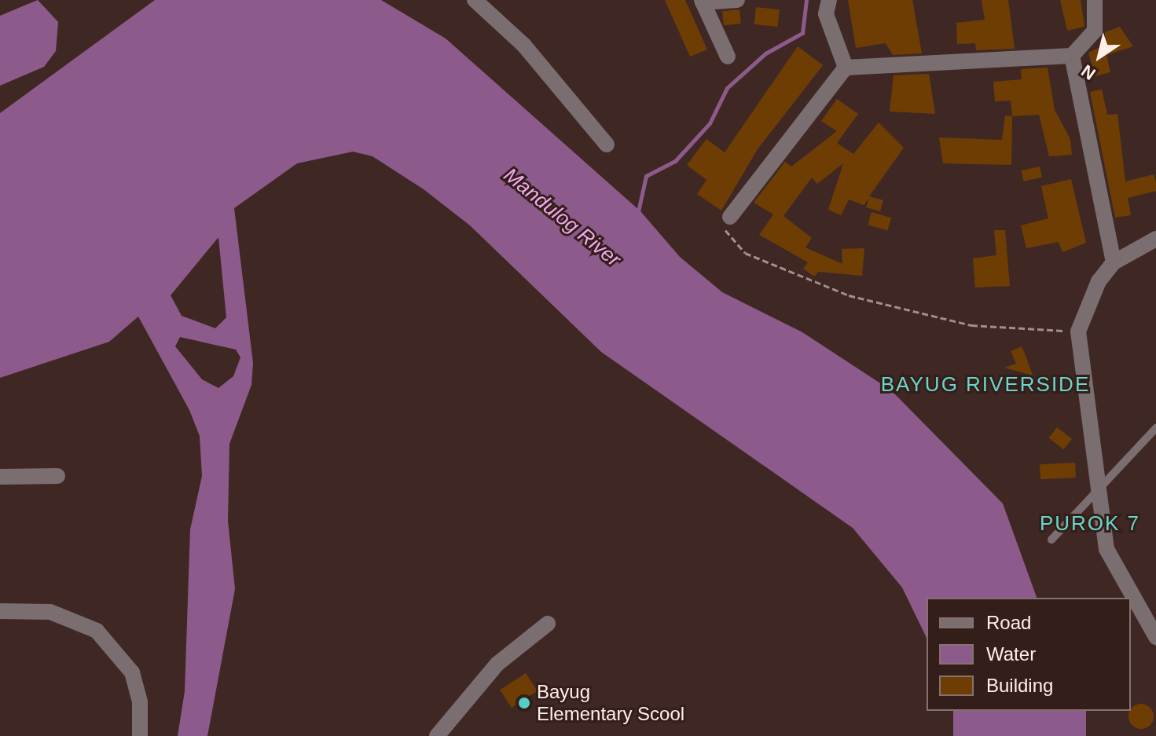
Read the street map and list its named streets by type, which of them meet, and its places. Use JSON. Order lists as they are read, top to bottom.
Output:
{
  "districts": ["BAYUG RIVERSIDE", "PUROK 7"],
  "water": ["Mandulog River"],
  "places": ["Bayug Elementary Scool"],
  "legend": ["Road", "Water", "Building"],
  "north": "bottom left"
}
